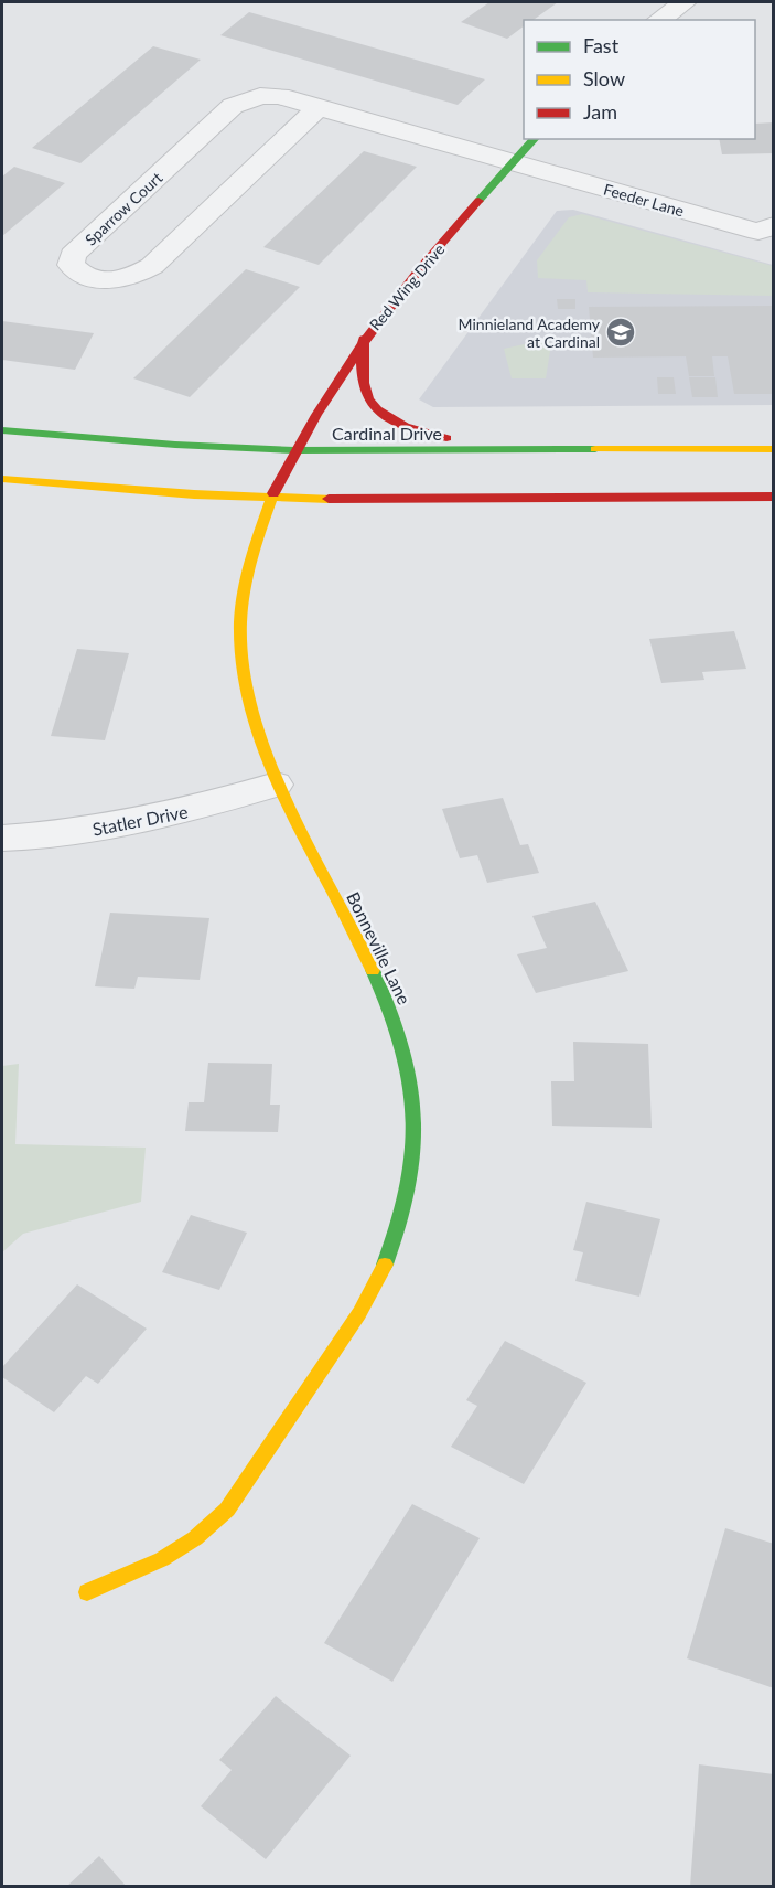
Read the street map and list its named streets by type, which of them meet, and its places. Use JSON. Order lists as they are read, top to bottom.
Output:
{
  "streets": {
    "street": [
      "Feeder Lane",
      "Sparrow Court",
      "Red Wing Drive",
      "Cardinal Drive",
      "Statler Drive",
      "Bonneville Lane"
    ]
  },
  "crossings": [
    ["Feeder Lane", "Sparrow Court"],
    ["Feeder Lane", "Red Wing Drive"],
    ["Sparrow Court", "Red Wing Drive"],
    ["Red Wing Drive", "Cardinal Drive"],
    ["Red Wing Drive", "Bonneville Lane"],
    ["Cardinal Drive", "Bonneville Lane"],
    ["Statler Drive", "Bonneville Lane"]
  ],
  "places": {
    "school or university": ["Minnieland Academy at Cardinal"]
  },
  "legend": ["Fast", "Slow", "Jam"]
}
